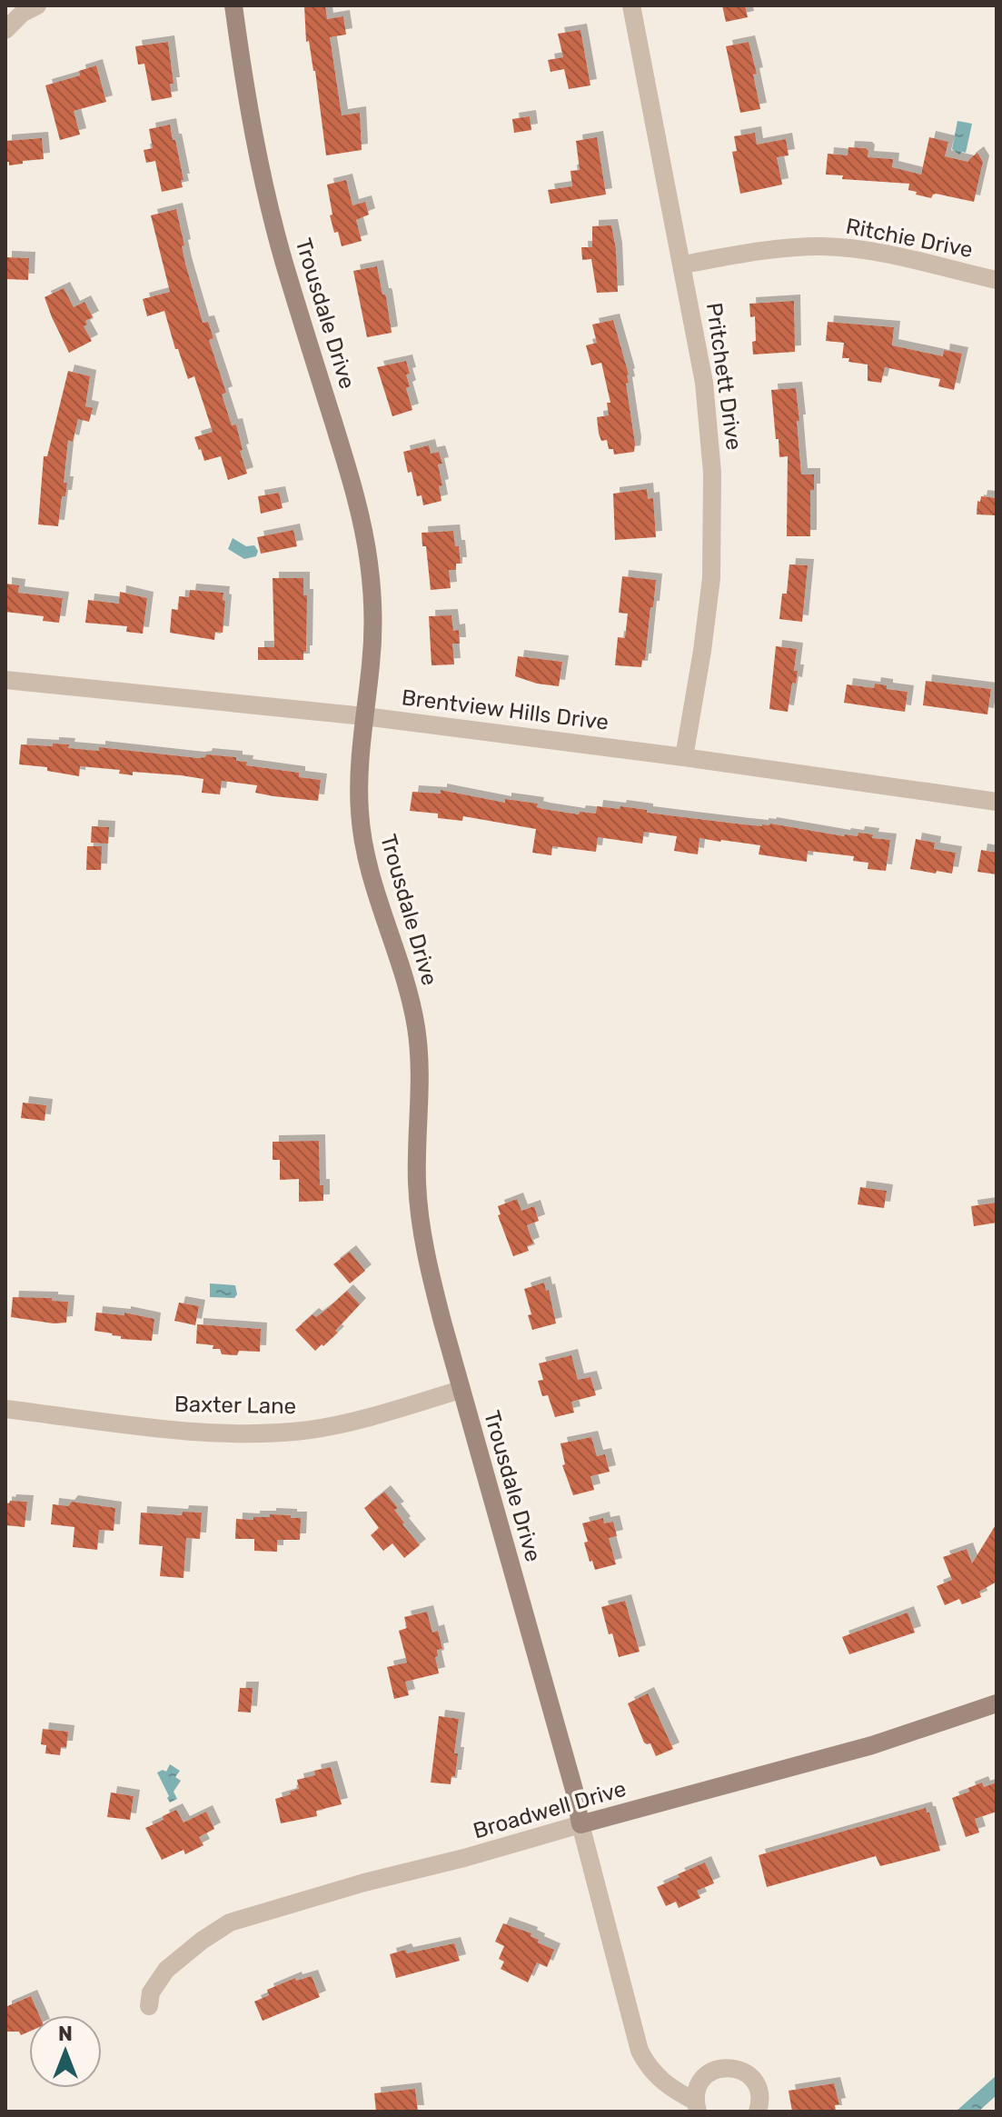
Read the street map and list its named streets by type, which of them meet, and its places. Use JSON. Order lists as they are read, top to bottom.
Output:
{
  "streets": {
    "street": [
      "Ritchie Drive",
      "Trousdale Drive",
      "Pritchett Drive",
      "Brentview Hills Drive",
      "Baxter Lane",
      "Broadwell Drive"
    ]
  },
  "crossings": [
    ["Ritchie Drive", "Pritchett Drive"],
    ["Trousdale Drive", "Brentview Hills Drive"],
    ["Trousdale Drive", "Baxter Lane"],
    ["Trousdale Drive", "Broadwell Drive"],
    ["Pritchett Drive", "Brentview Hills Drive"]
  ],
  "north": "top"
}
